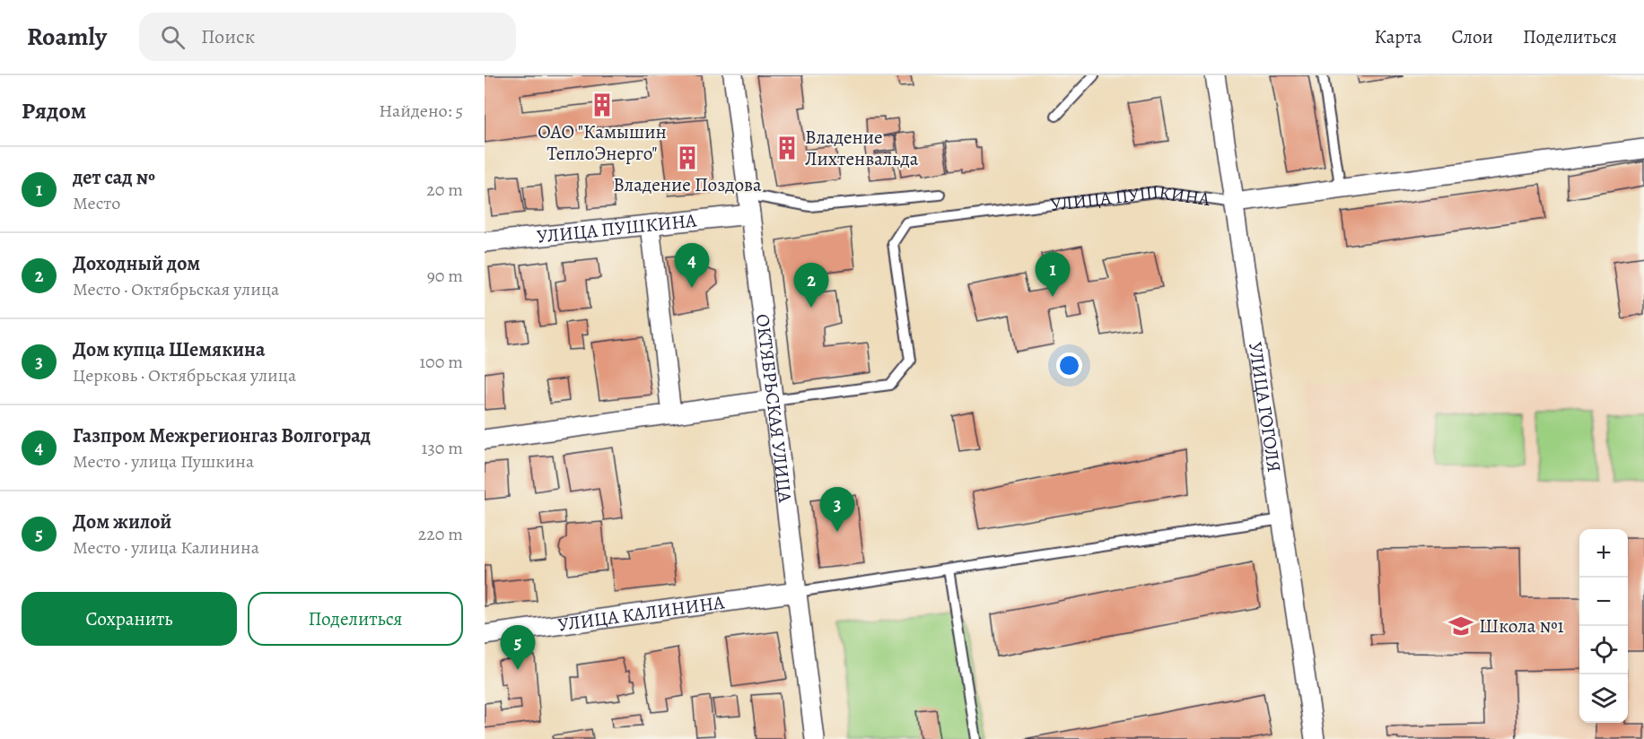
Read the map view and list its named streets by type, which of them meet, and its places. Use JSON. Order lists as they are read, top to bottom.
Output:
{
  "streets": {
    "street": [
      "УЛИЦА ПУШКИНА",
      "ОКТЯБРЬСКАЯ УЛИЦА",
      "УЛИЦА ГОГОЛЯ",
      "УЛИЦА КАЛИНИНА"
    ]
  },
  "crossings": [
    ["УЛИЦА ПУШКИНА", "ОКТЯБРЬСКАЯ УЛИЦА"],
    ["УЛИЦА ПУШКИНА", "УЛИЦА ГОГОЛЯ"],
    ["ОКТЯБРЬСКАЯ УЛИЦА", "УЛИЦА КАЛИНИНА"]
  ],
  "places": {
    "building": ["ОАО \"Камышин ТеплоЭнерго\"", "Владение Лихтенвальда", "Владение Поздова"],
    "school or university": ["Школа №1"]
  },
  "page": {
    "header": "Roamly",
    "search": "Поиск",
    "nav": ["Карта", "Слои", "Поделиться"],
    "heading": ["Рядом", "Найдено: 5"],
    "list": [
      {
        "mark": "1",
        "name": "дет сад №",
        "note": "Место",
        "value": "20 m"
      },
      {
        "mark": "2",
        "name": "Доходный дом",
        "note": "Место · Октябрьская улица",
        "value": "90 m"
      },
      {
        "mark": "3",
        "name": "Дом купца Шемякина",
        "note": "Церковь · Октябрьская улица",
        "value": "100 m"
      },
      {
        "mark": "4",
        "name": "Газпром Межрегионгаз Волгоград",
        "note": "Место · улица Пушкина",
        "value": "130 m"
      },
      {
        "mark": "5",
        "name": "Дом жилой",
        "note": "Место · улица Калинина",
        "value": "220 m"
      }
    ],
    "pins": [
      "4",
      "1",
      "2",
      "3",
      "5"
    ],
    "map_buttons": ["+", "−"],
    "buttons": ["Сохранить", "Поделиться"]
  }
}
